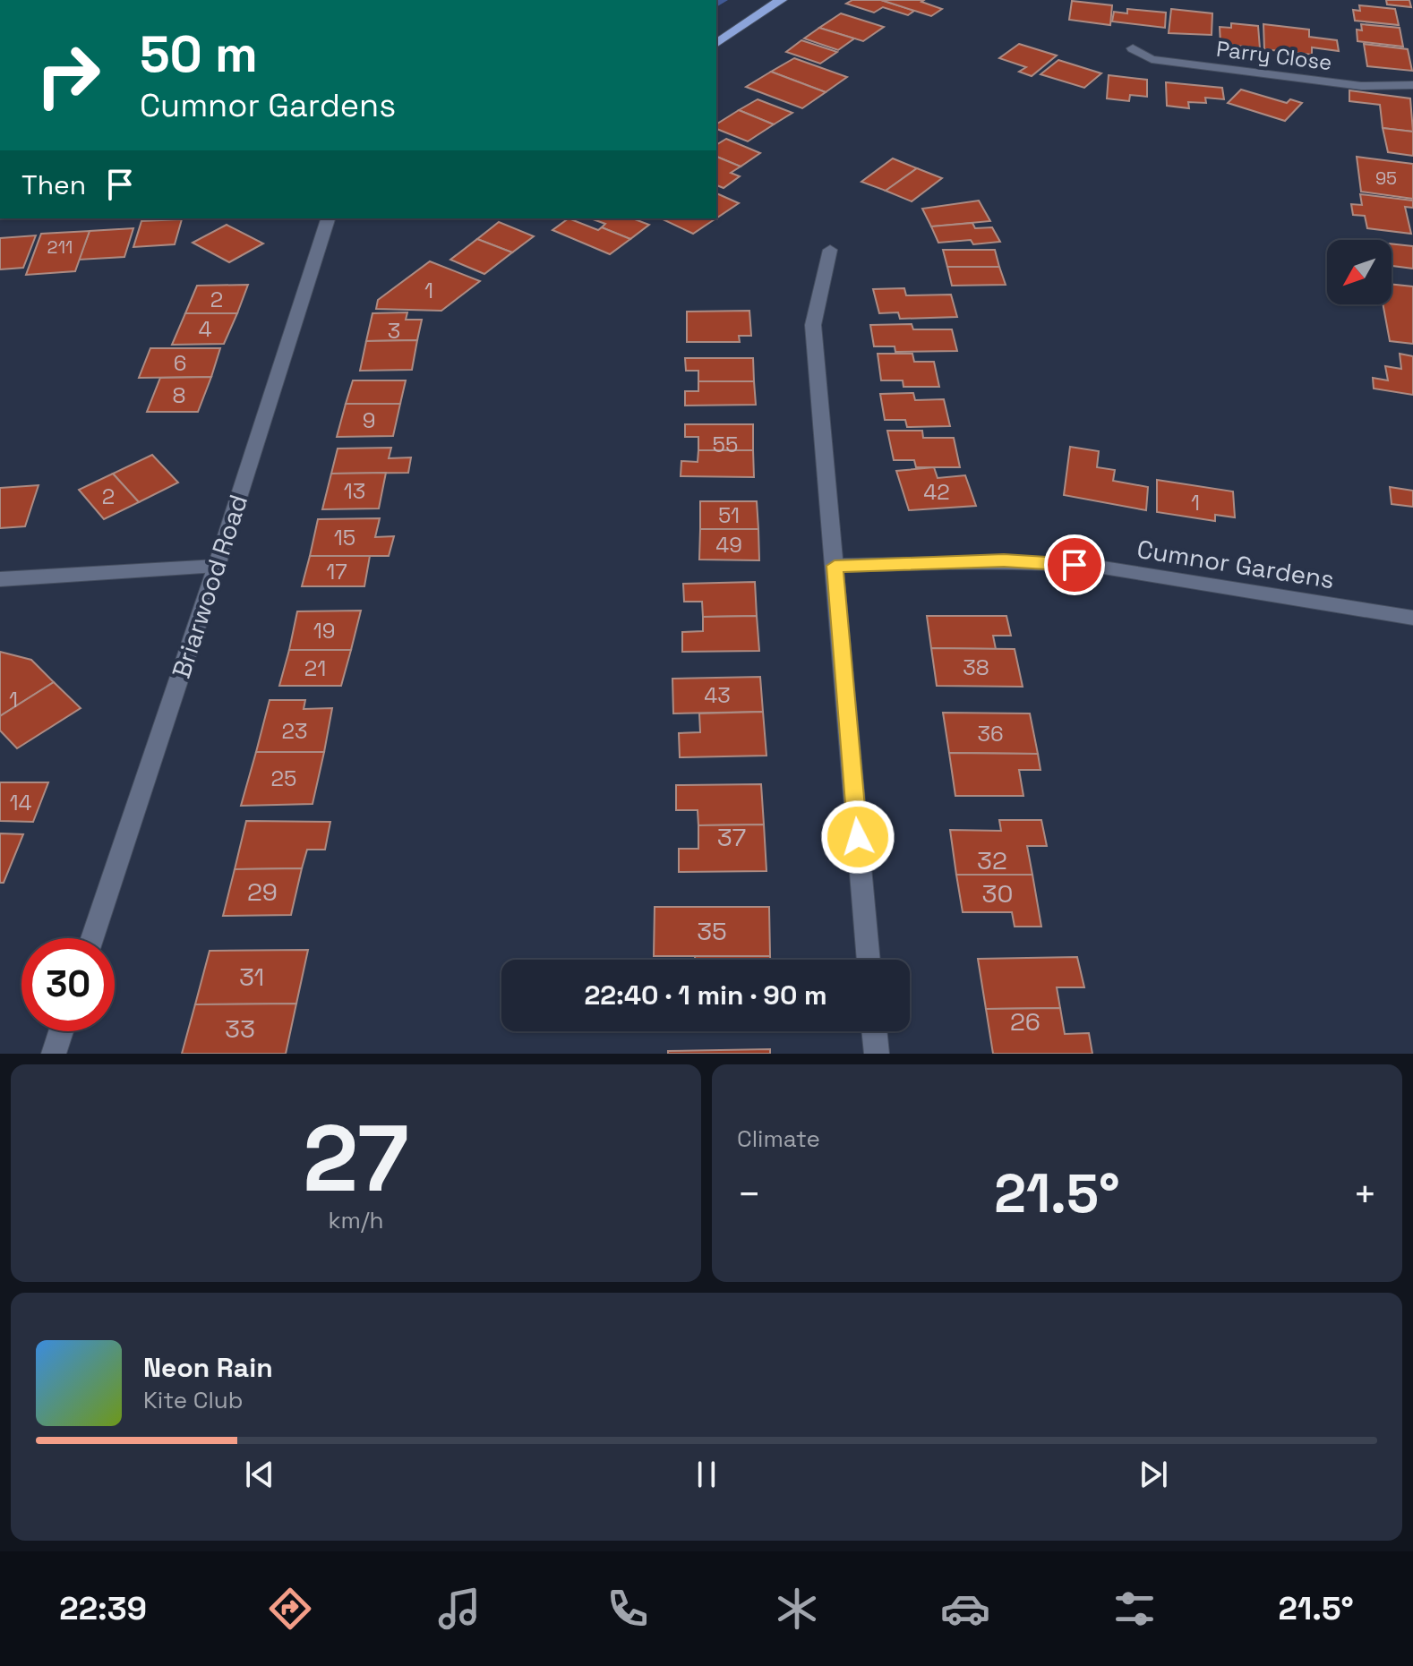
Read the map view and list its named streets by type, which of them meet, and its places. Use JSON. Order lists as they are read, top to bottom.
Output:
{
  "streets": {
    "street": ["Parry Close", "Cumnor Gardens", "Briarwood Road"]
  },
  "house_numbers": [
    "95",
    "211",
    "1",
    "2",
    "4",
    "3",
    "6",
    "8",
    "9",
    "55",
    "13",
    "42",
    "2",
    "1",
    "51",
    "15",
    "49",
    "17",
    "19",
    "38",
    "21",
    "43",
    "1",
    "23",
    "36",
    "25",
    "14",
    "37",
    "32",
    "29",
    "30",
    "35",
    "31",
    "26",
    "33"
  ],
  "north": "bottom left",
  "page": {
    "turn": ["50 m", "Cumnor Gardens"],
    "then": "Then",
    "limit": "30",
    "trip": "22:40 · 1 min · 90 m",
    "tile": [
      ["27", "km/h"],
      "Climate"
    ],
    "heat": ["−", "21.5°", "+"],
    "song": ["Neon Rain", "Kite Club"],
    "tabs": ["22:39", "21.5°"]
  }
}
